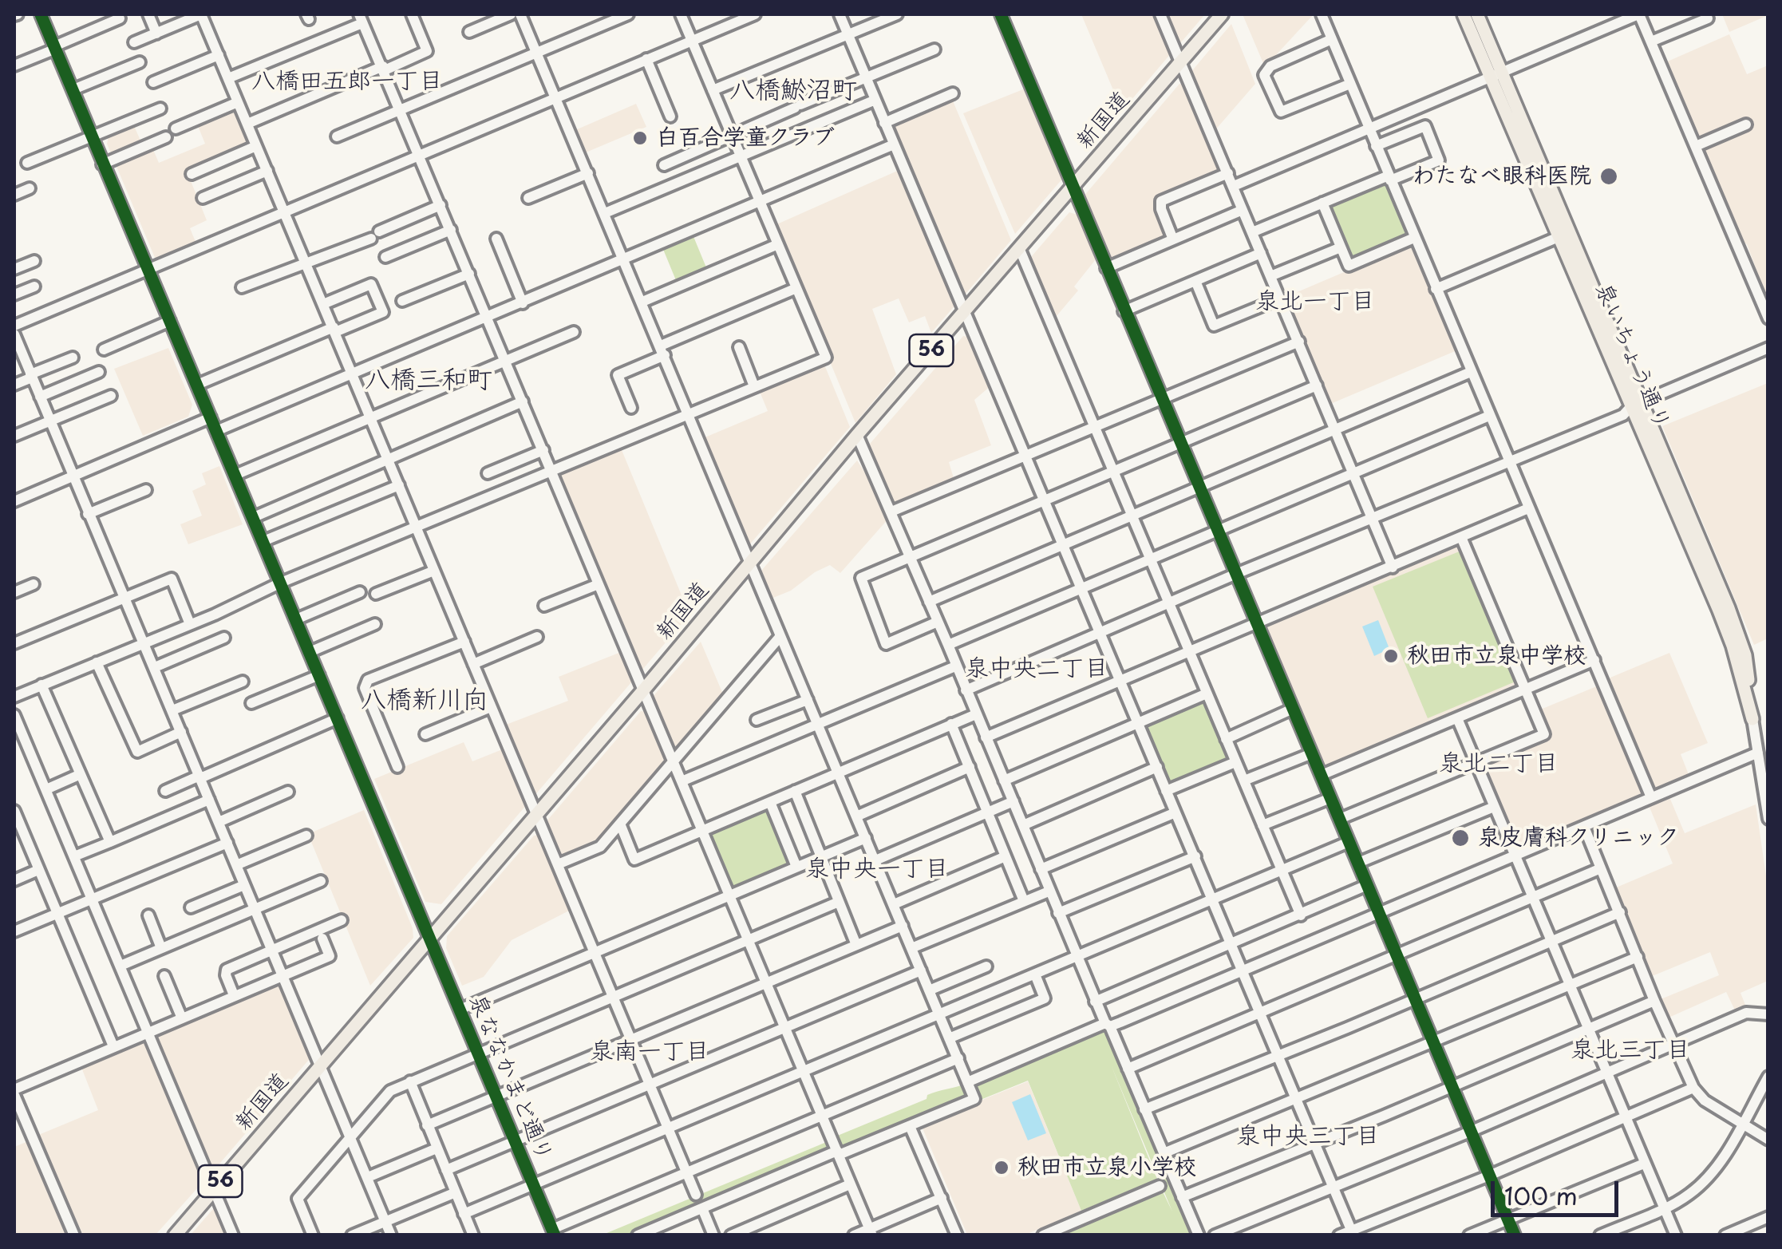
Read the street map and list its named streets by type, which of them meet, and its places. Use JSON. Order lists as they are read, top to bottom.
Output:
{
  "streets": {
    "main road": ["新国道", "56", "泉いちょう通り"],
    "street": ["泉ななかまど通り"]
  },
  "crossings": [
    ["新国道", "泉ななかまど通り"]
  ],
  "districts": [
    "八橋田五郎一丁目",
    "八橋鯲沼町",
    "泉北一丁目",
    "八橋三和町",
    "泉中央二丁目",
    "八橋新川向",
    "泉北二丁目",
    "泉中央一丁目",
    "泉北三丁目",
    "泉南一丁目",
    "泉中央三丁目"
  ],
  "places": [
    "白百合学童クラブ",
    "わたなべ眼科医院",
    "秋田市立泉中学校",
    "泉皮膚科クリニック",
    "秋田市立泉小学校"
  ],
  "scale_bar": "100 m"
}
